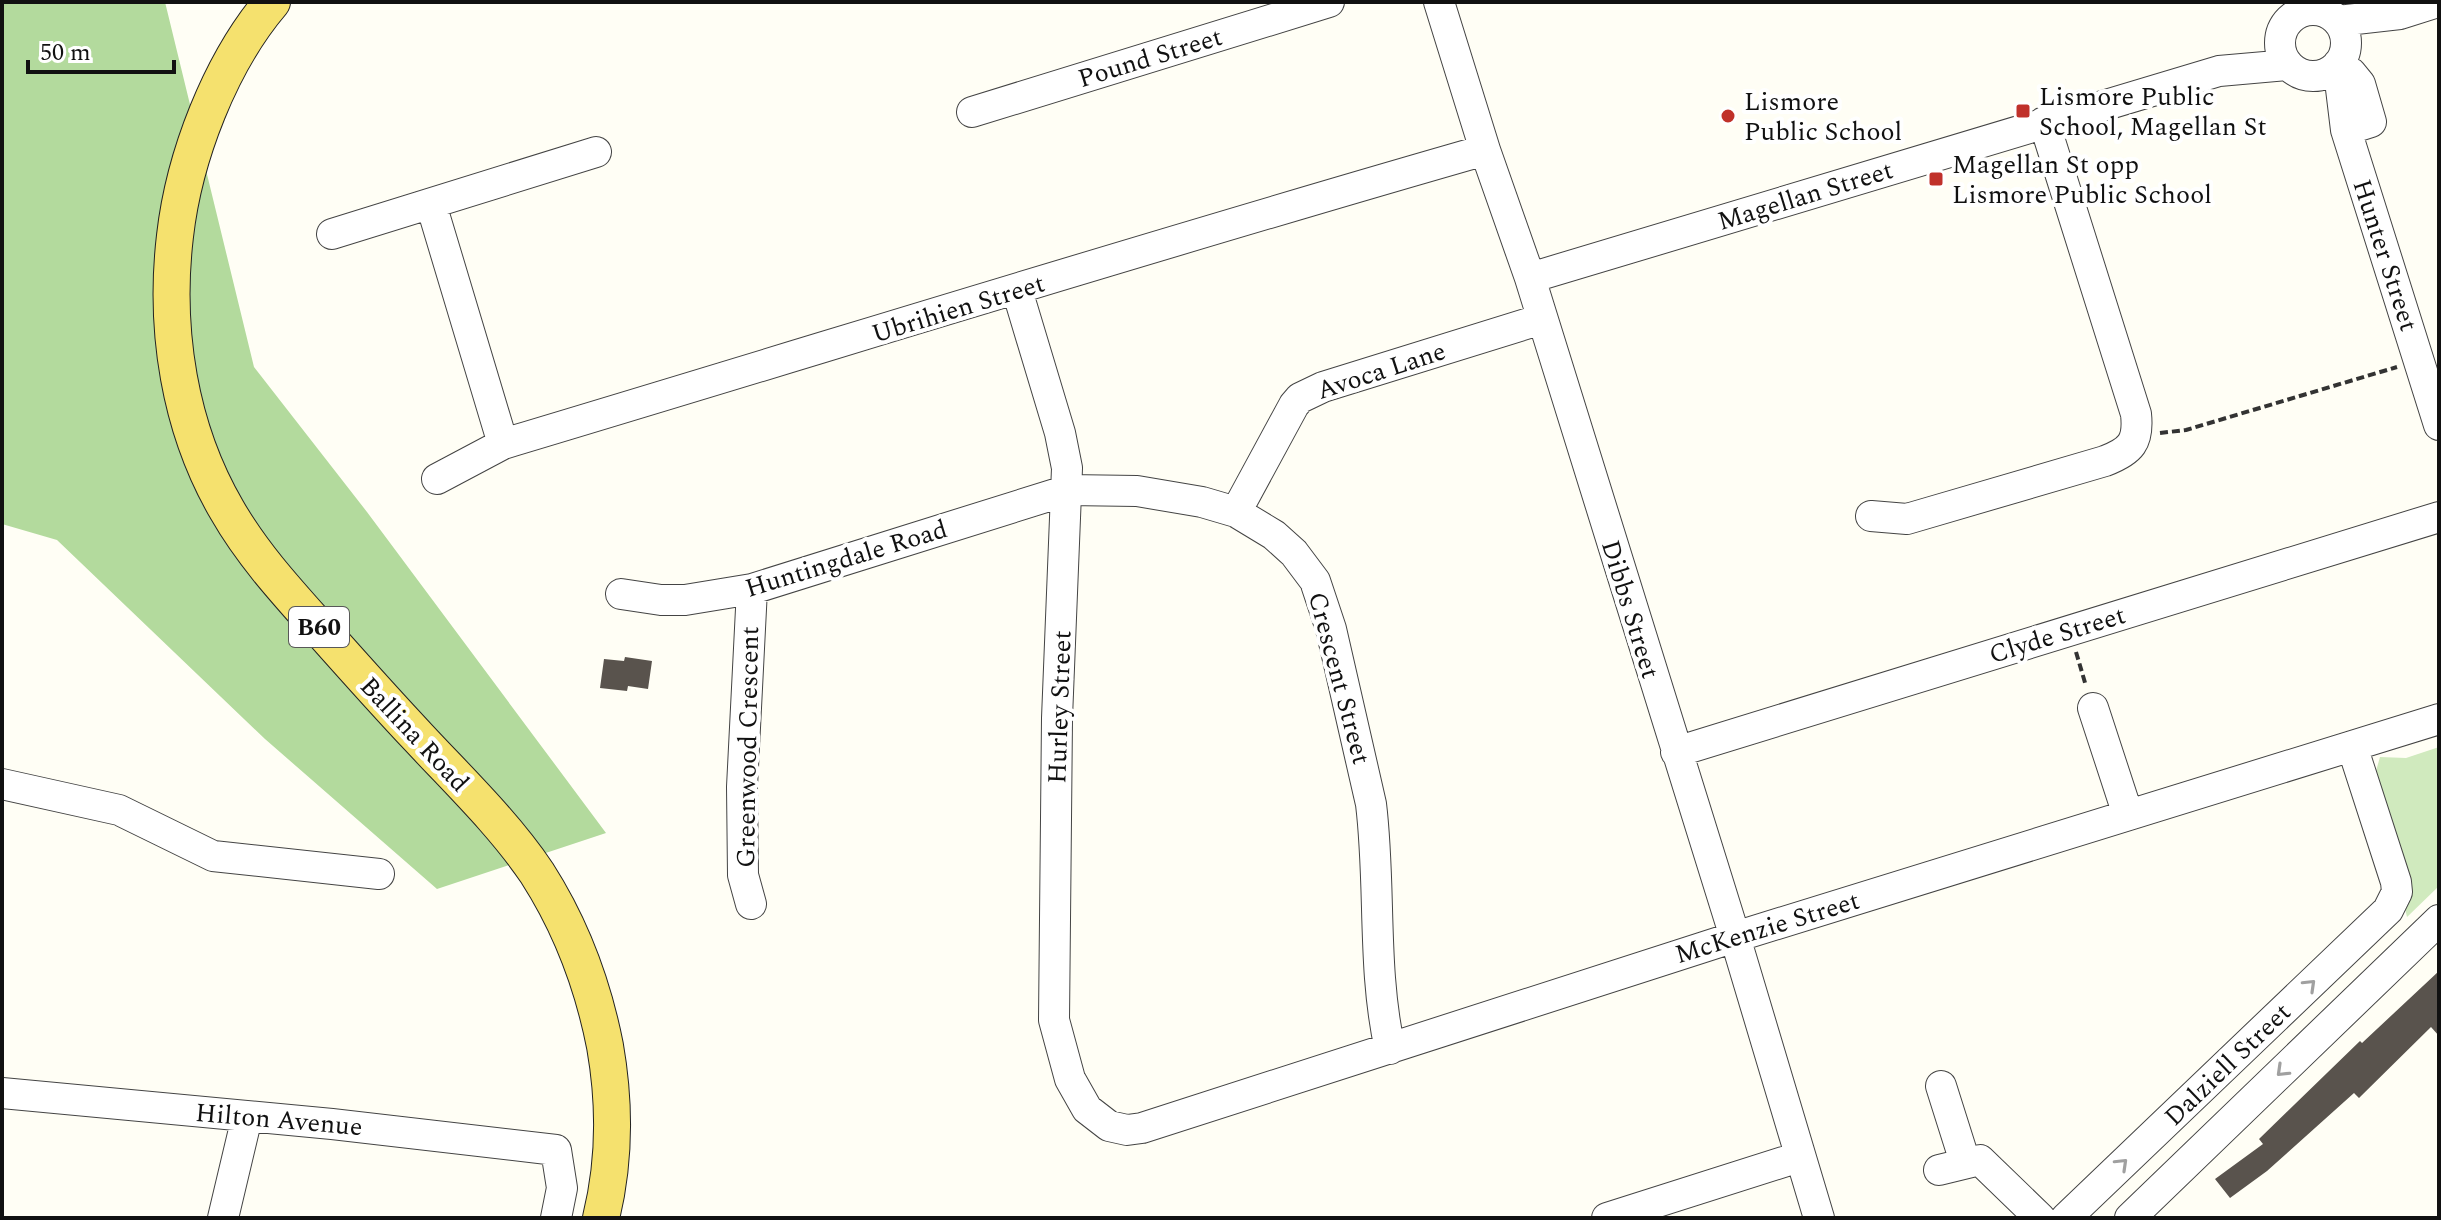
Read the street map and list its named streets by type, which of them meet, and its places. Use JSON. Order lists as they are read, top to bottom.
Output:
{
  "streets": {
    "main road": ["B60", "Ballina Road"],
    "street": [
      "Pound Street",
      "Magellan Street",
      "Hunter Street",
      "Ubrihien Street",
      "Avoca Lane",
      "Huntingdale Road",
      "Dibbs Street",
      "Clyde Street",
      "Crescent Street",
      "Hurley Street",
      "Greenwood Crescent",
      "McKenzie Street",
      "Dalziell Street",
      "Hilton Avenue"
    ]
  },
  "crossings": [
    ["Magellan Street", "Hunter Street"],
    ["Magellan Street", "Dibbs Street"],
    ["Ubrihien Street", "Dibbs Street"],
    ["Ubrihien Street", "Hurley Street"],
    ["Avoca Lane", "Dibbs Street"],
    ["Avoca Lane", "Crescent Street"],
    ["Huntingdale Road", "Crescent Street"],
    ["Huntingdale Road", "Hurley Street"],
    ["Huntingdale Road", "Greenwood Crescent"],
    ["Dibbs Street", "Clyde Street"],
    ["Dibbs Street", "McKenzie Street"],
    ["Crescent Street", "Hurley Street"],
    ["Crescent Street", "McKenzie Street"],
    ["Hurley Street", "McKenzie Street"]
  ],
  "places": {
    "transit": ["Lismore Public School, Magellan St", "Magellan St opp Lismore Public School"],
    "other": ["Lismore Public School"]
  },
  "scale_bar": "50 m"
}
